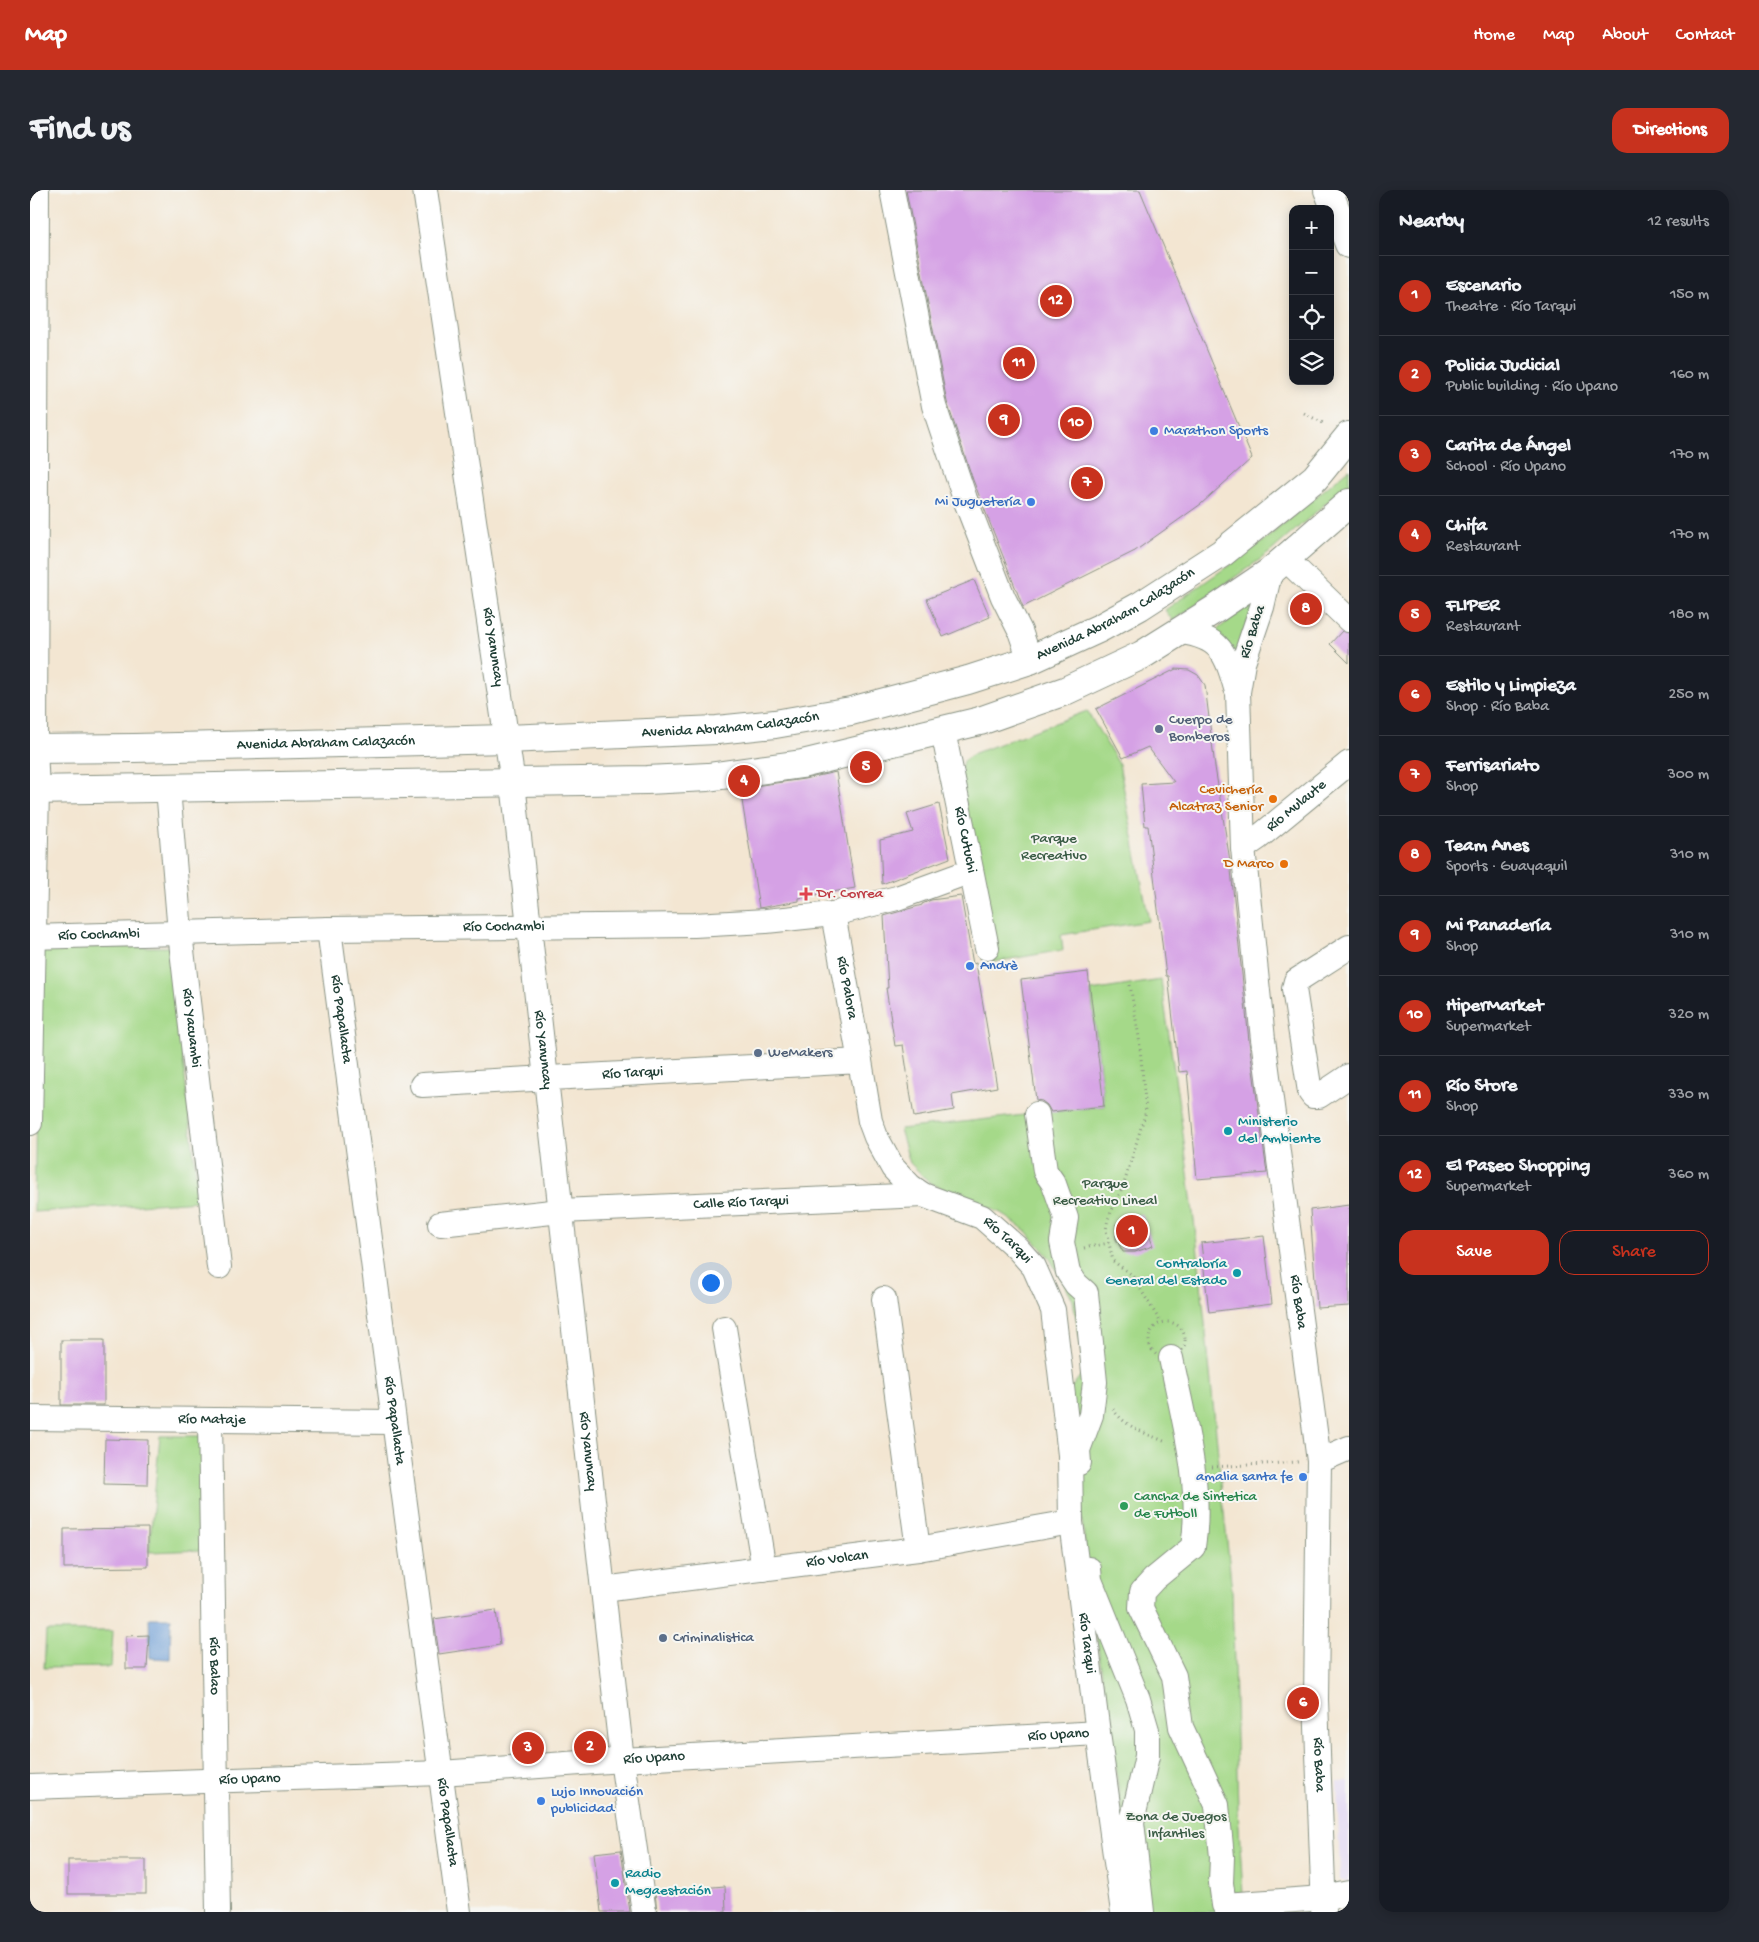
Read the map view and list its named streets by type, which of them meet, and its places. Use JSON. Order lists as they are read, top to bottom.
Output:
{
  "streets": {
    "main road": ["Avenida Abraham Calazacón"],
    "street": [
      "Río Baba",
      "Río Yanuncay",
      "Río Mulaute",
      "Río Cutuchi",
      "Río Cochambi",
      "Río Palora",
      "Río Papallacta",
      "Río Yacuambi",
      "Río Tarqui",
      "Calle Río Tarqui",
      "Río Mataje",
      "Río Volcan",
      "Río Balao",
      "Río Upano"
    ]
  },
  "crossings": [
    ["Avenida Abraham Calazacón", "Río Yanuncay"],
    ["Río Baba", "Río Mulaute"],
    ["Río Yanuncay", "Río Cochambi"],
    ["Río Yanuncay", "Río Tarqui"],
    ["Río Yanuncay", "Calle Río Tarqui"],
    ["Río Yanuncay", "Río Volcan"],
    ["Río Yanuncay", "Río Upano"],
    ["Río Cutuchi", "Río Cochambi"],
    ["Río Cochambi", "Río Palora"],
    ["Río Cochambi", "Río Papallacta"],
    ["Río Cochambi", "Río Yacuambi"],
    ["Río Palora", "Río Tarqui"],
    ["Río Papallacta", "Río Mataje"],
    ["Río Papallacta", "Río Upano"],
    ["Río Tarqui", "Calle Río Tarqui"],
    ["Río Tarqui", "Río Volcan"],
    ["Río Tarqui", "Río Upano"],
    ["Río Mataje", "Río Balao"],
    ["Río Balao", "Río Upano"]
  ],
  "parks": ["Parque Recreativo", "Parque Recreativo Lineal", "Zona de Juegos Infantiles"],
  "places": {
    "other": [
      "Marathon Sports",
      "Mi Juguetería",
      "Cuerpo de Bomberos",
      "Cevichería Alcatraz Senior",
      "D Marco",
      "Andrè",
      "WeMakers",
      "Ministerio del Ambiente",
      "Contraloría General del Estado",
      "amalia santa fe",
      "Cancha de Sintetica de Futboll",
      "Criminalistica",
      "Lujo Innovación publicidad",
      "Radio Megaestación"
    ],
    "health": ["Dr. Correa"]
  },
  "page": {
    "header": "Map",
    "nav": [
      "Home",
      "Map",
      "About",
      "Contact"
    ],
    "buttons": [
      "Directions",
      ["Save", "Share"]
    ],
    "title": "Find us",
    "heading": ["Nearby", "12 results"],
    "map_buttons": ["+", "−"],
    "list": [
      {
        "mark": "1",
        "name": "Escenario",
        "note": "Theatre · Río Tarqui",
        "value": "150 m"
      },
      {
        "mark": "2",
        "name": "Policia Judicial",
        "note": "Public building · Río Upano",
        "value": "160 m"
      },
      {
        "mark": "3",
        "name": "Carita de Ángel",
        "note": "School · Río Upano",
        "value": "170 m"
      },
      {
        "mark": "4",
        "name": "Chifa",
        "note": "Restaurant",
        "value": "170 m"
      },
      {
        "mark": "5",
        "name": "FLIPER",
        "note": "Restaurant",
        "value": "180 m"
      },
      {
        "mark": "6",
        "name": "Estilo y Limpieza",
        "note": "Shop · Río Baba",
        "value": "250 m"
      },
      {
        "mark": "7",
        "name": "Ferrisariato",
        "note": "Shop",
        "value": "300 m"
      },
      {
        "mark": "8",
        "name": "Team Anes",
        "note": "Sports · Guayaquil",
        "value": "310 m"
      },
      {
        "mark": "9",
        "name": "Mi Panadería",
        "note": "Shop",
        "value": "310 m"
      },
      {
        "mark": "10",
        "name": "HiperMarket",
        "note": "Supermarket",
        "value": "320 m"
      },
      {
        "mark": "11",
        "name": "Río Store",
        "note": "Shop",
        "value": "330 m"
      },
      {
        "mark": "12",
        "name": "El Paseo Shopping",
        "note": "Supermarket",
        "value": "360 m"
      }
    ],
    "pins": [
      "12",
      "11",
      "9",
      "10",
      "7",
      "8",
      "5",
      "4",
      "1",
      "6",
      "2",
      "3"
    ]
  }
}
